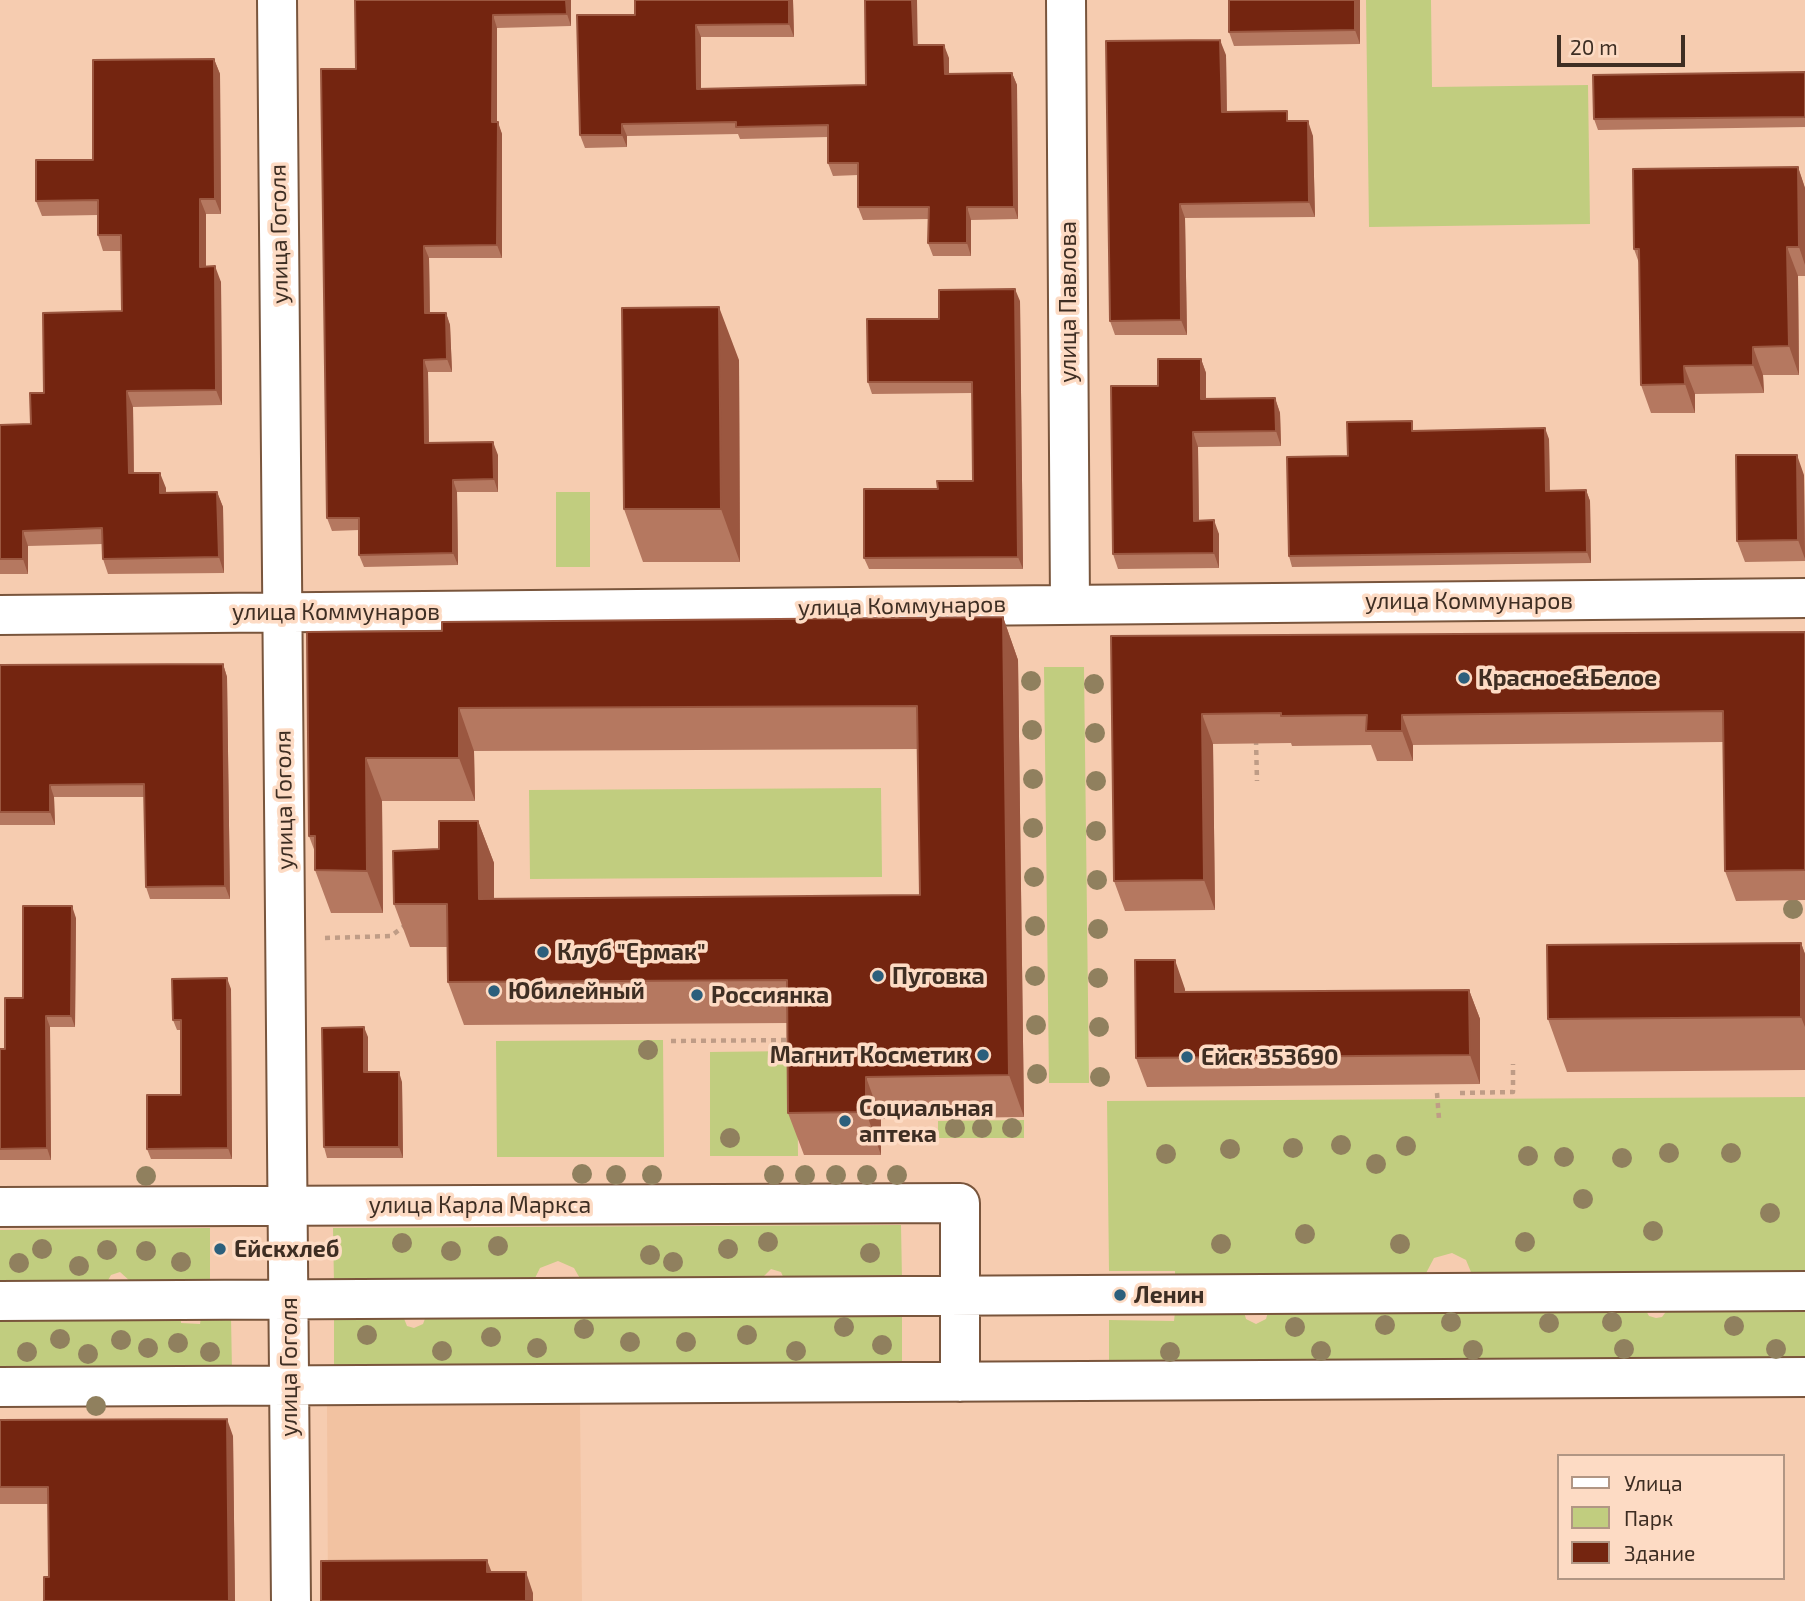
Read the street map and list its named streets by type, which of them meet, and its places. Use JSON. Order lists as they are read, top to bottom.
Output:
{
  "streets": {
    "street": [
      "улица Гоголя",
      "улица Павлова",
      "улица Коммунаров",
      "улица Карла Маркса"
    ]
  },
  "crossings": [
    ["улица Гоголя", "улица Коммунаров"],
    ["улица Гоголя", "улица Карла Маркса"],
    ["улица Павлова", "улица Коммунаров"]
  ],
  "places": [
    "Красное&Белое",
    "Клуб \"Ермак\"",
    "Пуговка",
    "Юбилейный",
    "Россиянка",
    "Магнит Косметик",
    "Ейск 353690",
    "Социальная аптека",
    "Ейскхлеб",
    "Ленин"
  ],
  "legend": ["Улица", "Парк", "Здание"],
  "scale_bar": "20 m"
}
